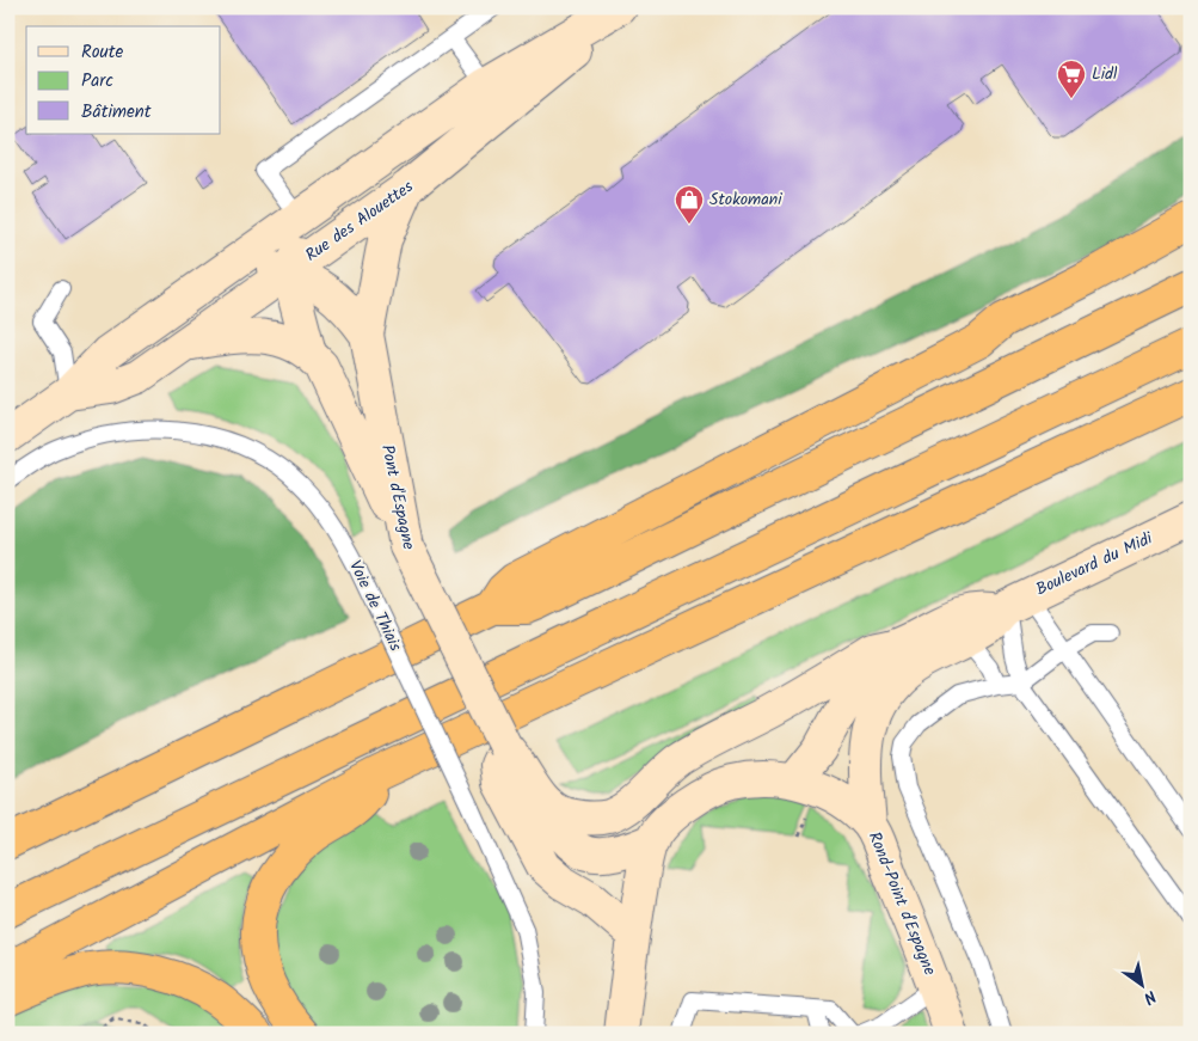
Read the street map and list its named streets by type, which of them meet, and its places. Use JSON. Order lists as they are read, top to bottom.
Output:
{
  "streets": {
    "street": [
      "Rue des Alouettes",
      "Pont d'Espagne",
      "Boulevard du Midi",
      "Rond-Point d'Espagne"
    ],
    "lane": ["Voie de Thiais"]
  },
  "places": {
    "supermarket": ["Lidl"],
    "shop": ["Stokomani"]
  },
  "legend": ["Route", "Parc", "Bâtiment"],
  "north": "bottom right"
}
